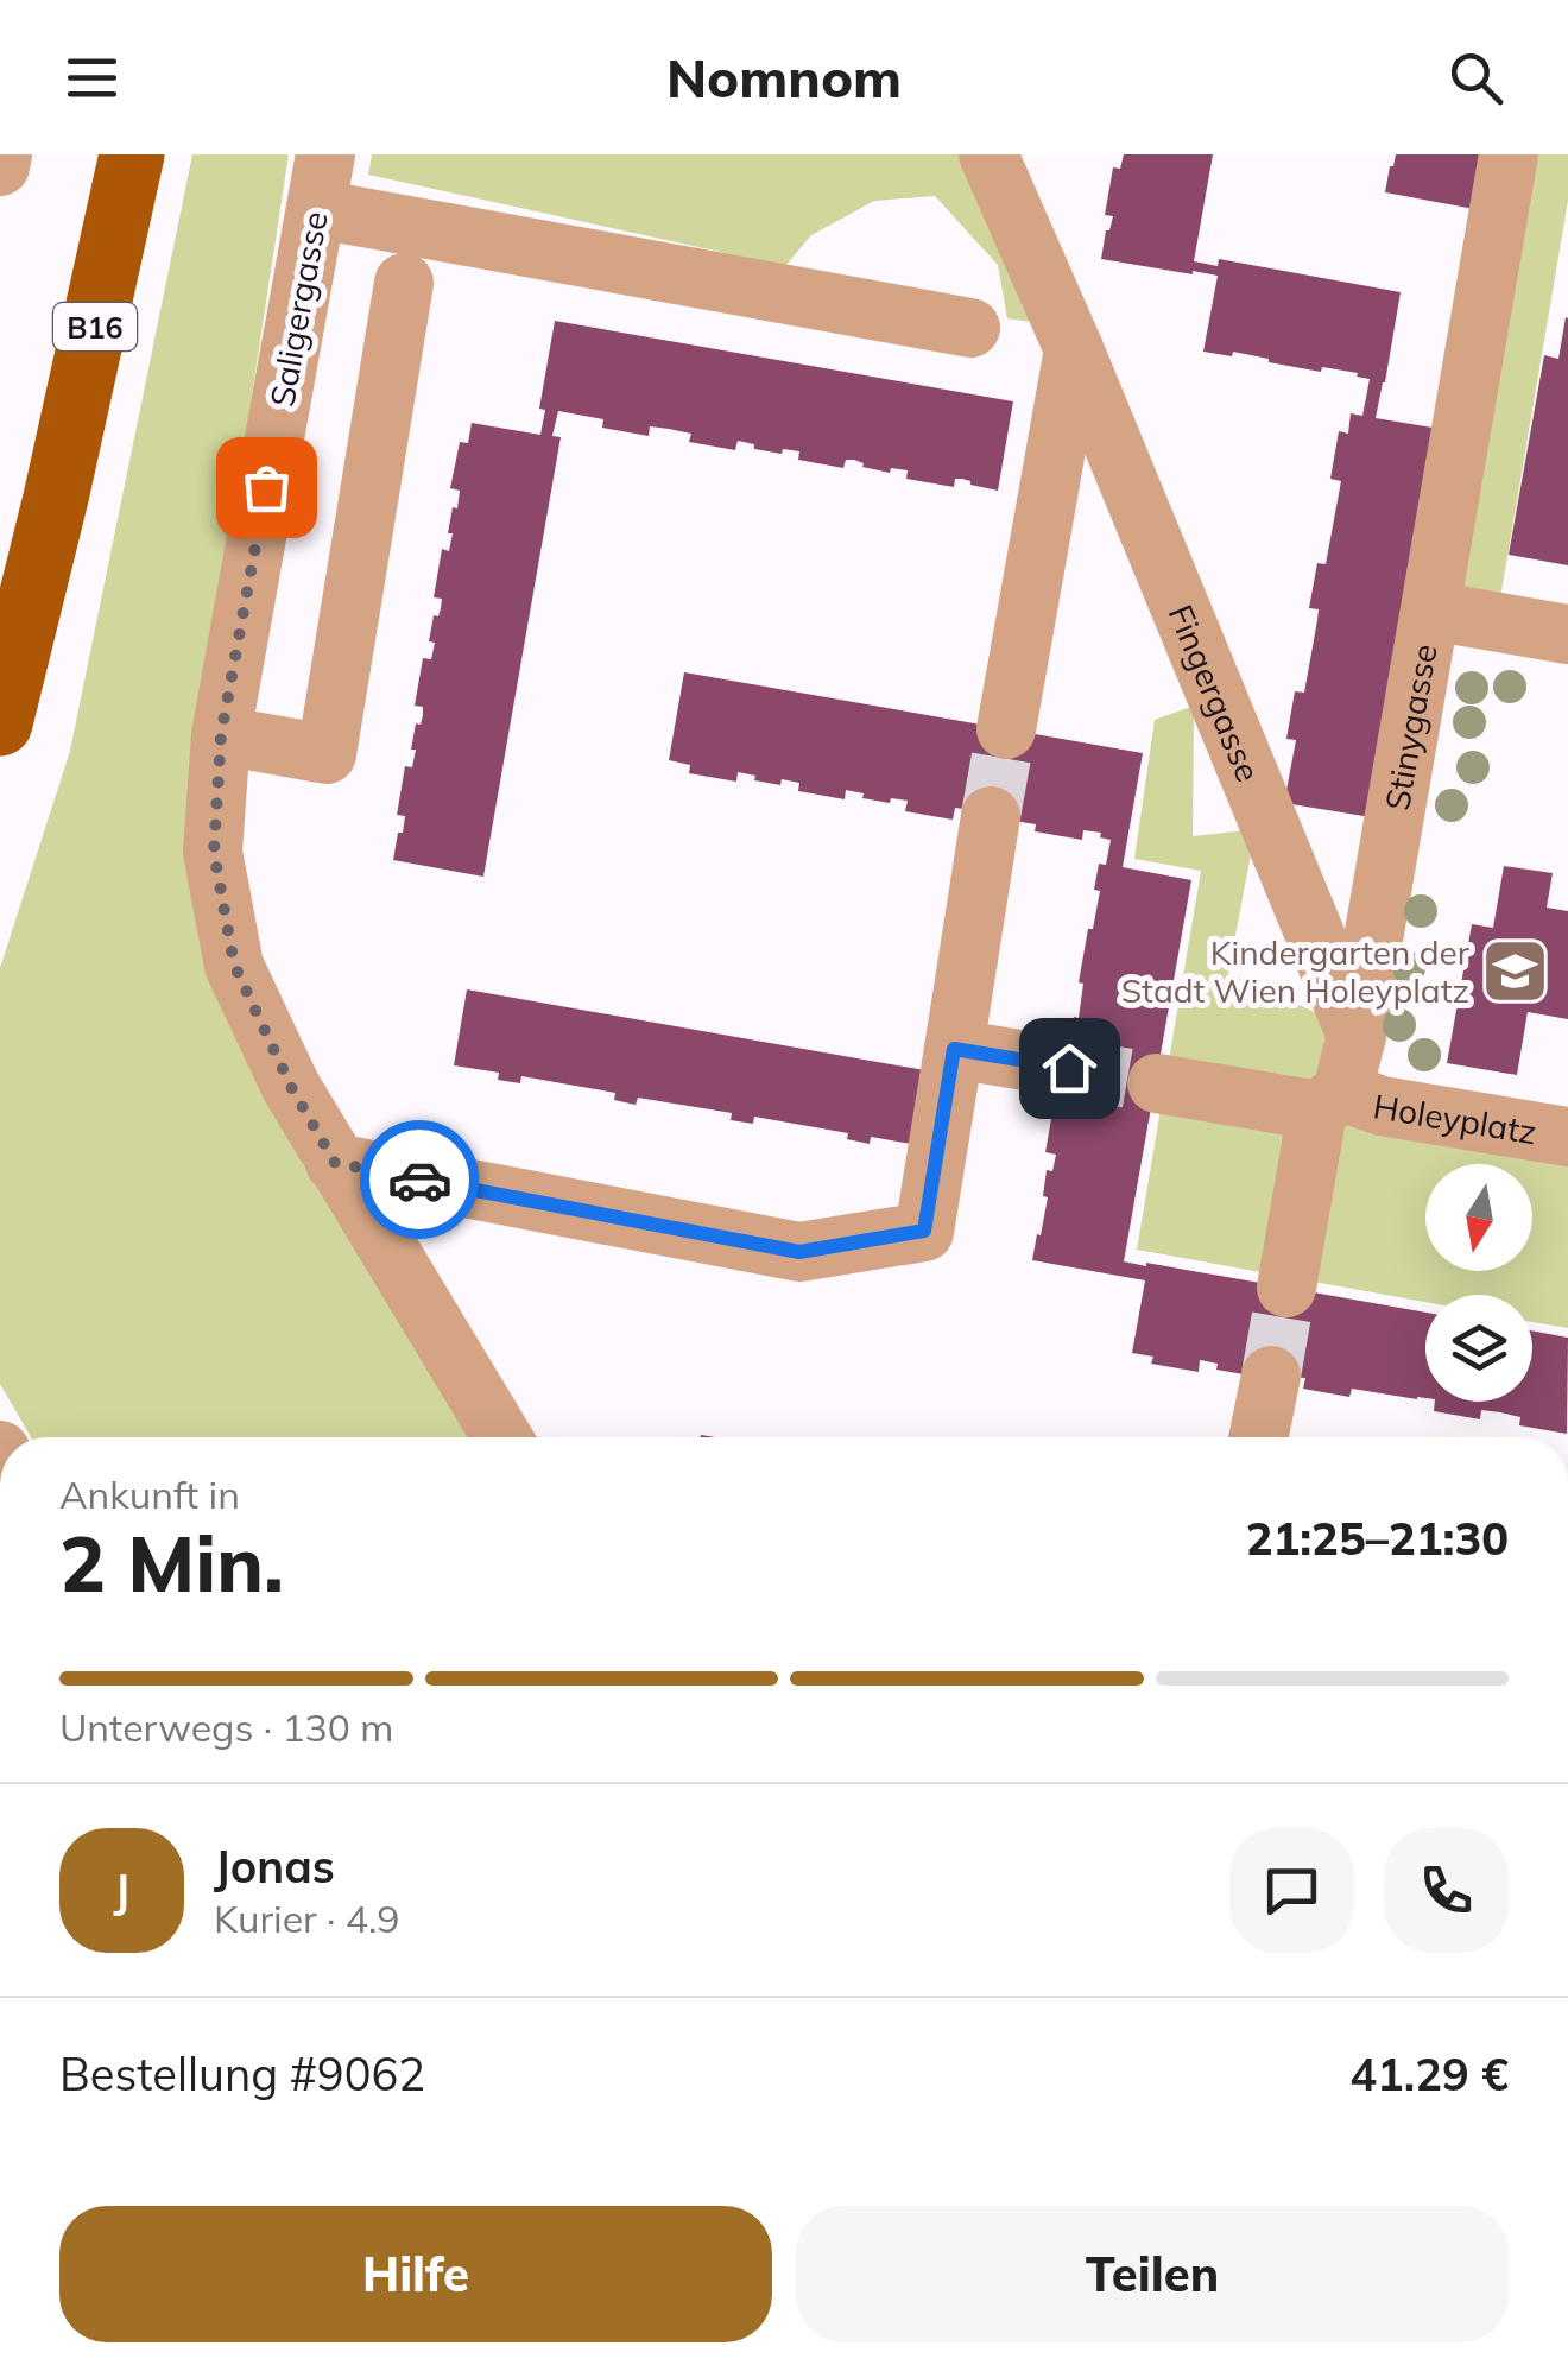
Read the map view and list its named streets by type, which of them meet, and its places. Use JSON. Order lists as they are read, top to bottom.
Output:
{
  "streets": {
    "main road": ["B16"],
    "street": [
      "Saligergasse",
      "Fingergasse",
      "Stinygasse",
      "Holeyplatz"
    ]
  },
  "crossings": [
    ["Fingergasse", "Stinygasse"],
    ["Fingergasse", "Holeyplatz"],
    ["Stinygasse", "Holeyplatz"]
  ],
  "places": {
    "school or university": ["Kindergarten der Stadt Wien Holeyplatz"]
  },
  "north": "bottom",
  "page": {
    "header": "Nomnom",
    "heading": ["2 Min.", "Ankunft in", "21:25–21:30"],
    "panel": [
      "Jonas",
      "Kurier · 4.9",
      "Bestellung #9062",
      "41.29 €"
    ],
    "bar": "Unterwegs · 130 m",
    "round": "J",
    "buttons": ["Hilfe", "Teilen"]
  }
}
